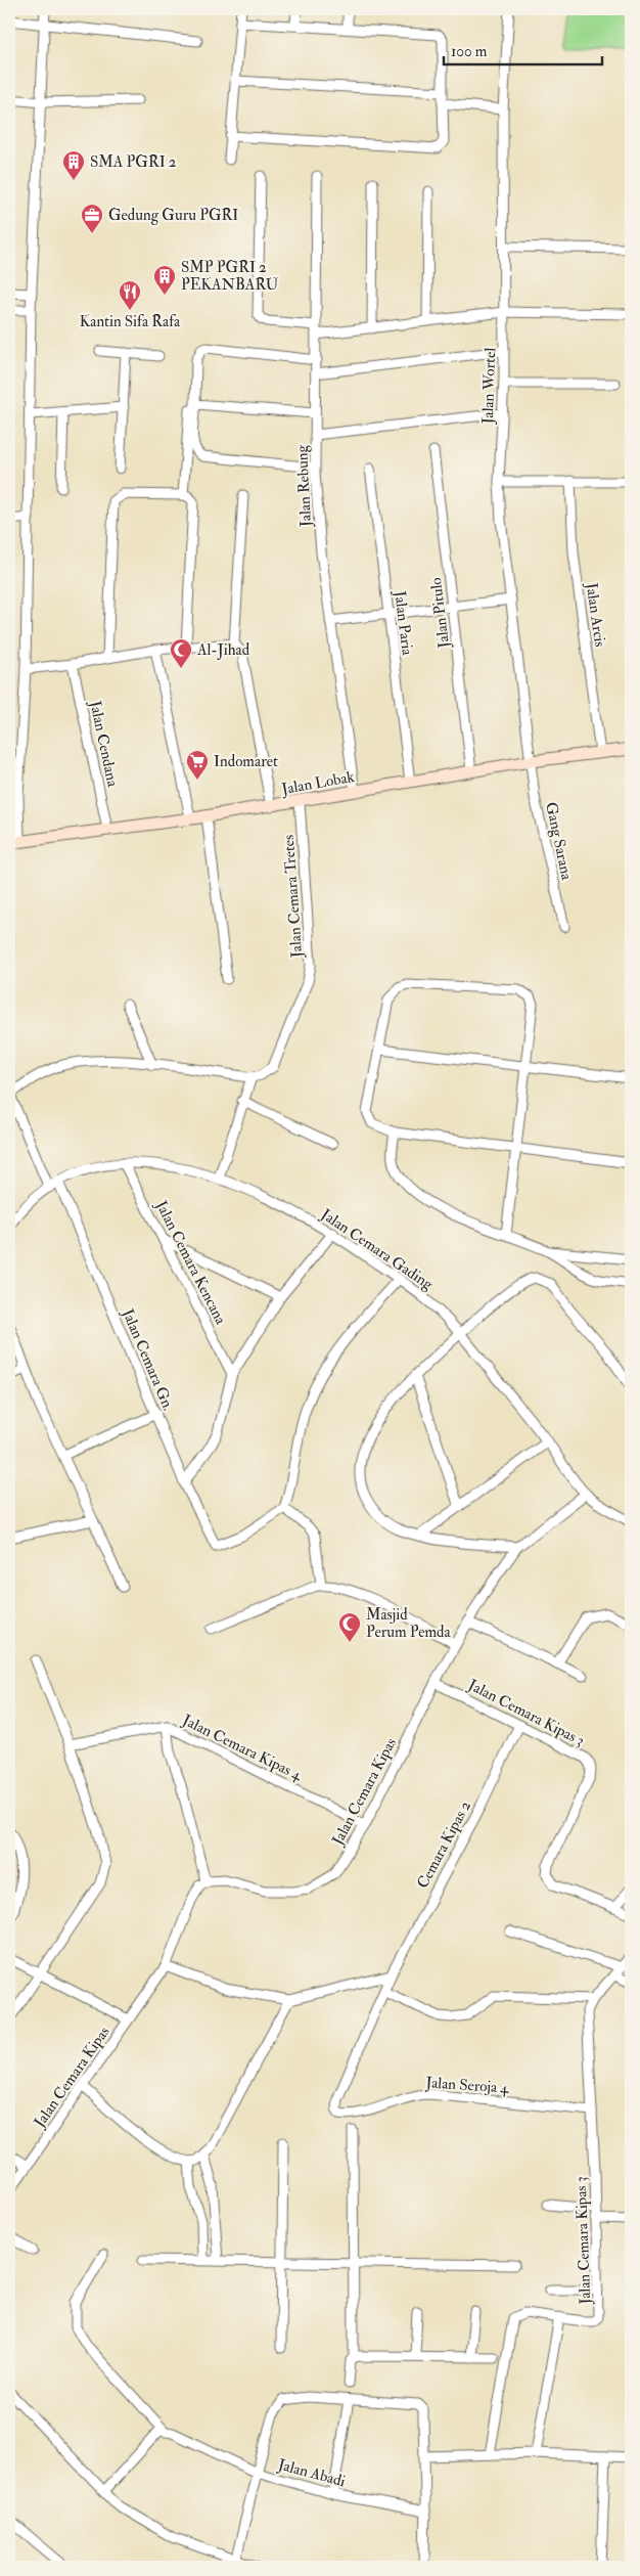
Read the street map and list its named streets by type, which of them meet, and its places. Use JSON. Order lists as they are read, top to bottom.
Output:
{
  "streets": {
    "main road": ["Jalan Lobak"],
    "street": [
      "Jalan Wortel",
      "Jalan Rebung",
      "Jalan Pitulo",
      "Jalan Arcis",
      "Jalan Paria",
      "Jalan Cendana",
      "Gang Sarana",
      "Jalan Cemara Tretes",
      "Jalan Cemara Gading",
      "Jalan Cemara Kencana",
      "Jalan Cemara Gn.",
      "Jalan Cemara Kipas 3",
      "Jalan Cemara Kipas 4",
      "Jalan Cemara Kipas",
      "Cemara Kipas 2",
      "Jalan Seroja 4",
      "Jalan Abadi"
    ]
  },
  "crossings": [
    ["Jalan Wortel", "Jalan Lobak"],
    ["Jalan Wortel", "Gang Sarana"],
    ["Jalan Rebung", "Jalan Lobak"],
    ["Jalan Pitulo", "Jalan Lobak"],
    ["Jalan Arcis", "Jalan Lobak"],
    ["Jalan Paria", "Jalan Lobak"],
    ["Jalan Cendana", "Jalan Lobak"],
    ["Jalan Lobak", "Gang Sarana"],
    ["Jalan Lobak", "Jalan Cemara Tretes"],
    ["Jalan Cemara Gading", "Jalan Cemara Kencana"],
    ["Jalan Cemara Gading", "Jalan Cemara Gn."],
    ["Jalan Cemara Gading", "Jalan Cemara Kipas"],
    ["Jalan Cemara Kipas 3", "Jalan Cemara Kipas"],
    ["Jalan Cemara Kipas 3", "Cemara Kipas 2"],
    ["Jalan Cemara Kipas 3", "Jalan Seroja 4"],
    ["Jalan Cemara Kipas 4", "Jalan Cemara Kipas"],
    ["Cemara Kipas 2", "Jalan Seroja 4"]
  ],
  "places": {
    "building": ["SMA PGRI 2", "SMP PGRI 2 PEKANBARU"],
    "office": ["Gedung Guru PGRI"],
    "restaurant": ["Kantin Sifa Rafa"],
    "mosque": ["Al-Jihad", "Masjid Perum Pemda"],
    "supermarket": ["Indomaret"]
  },
  "scale_bar": "100 m"
}
